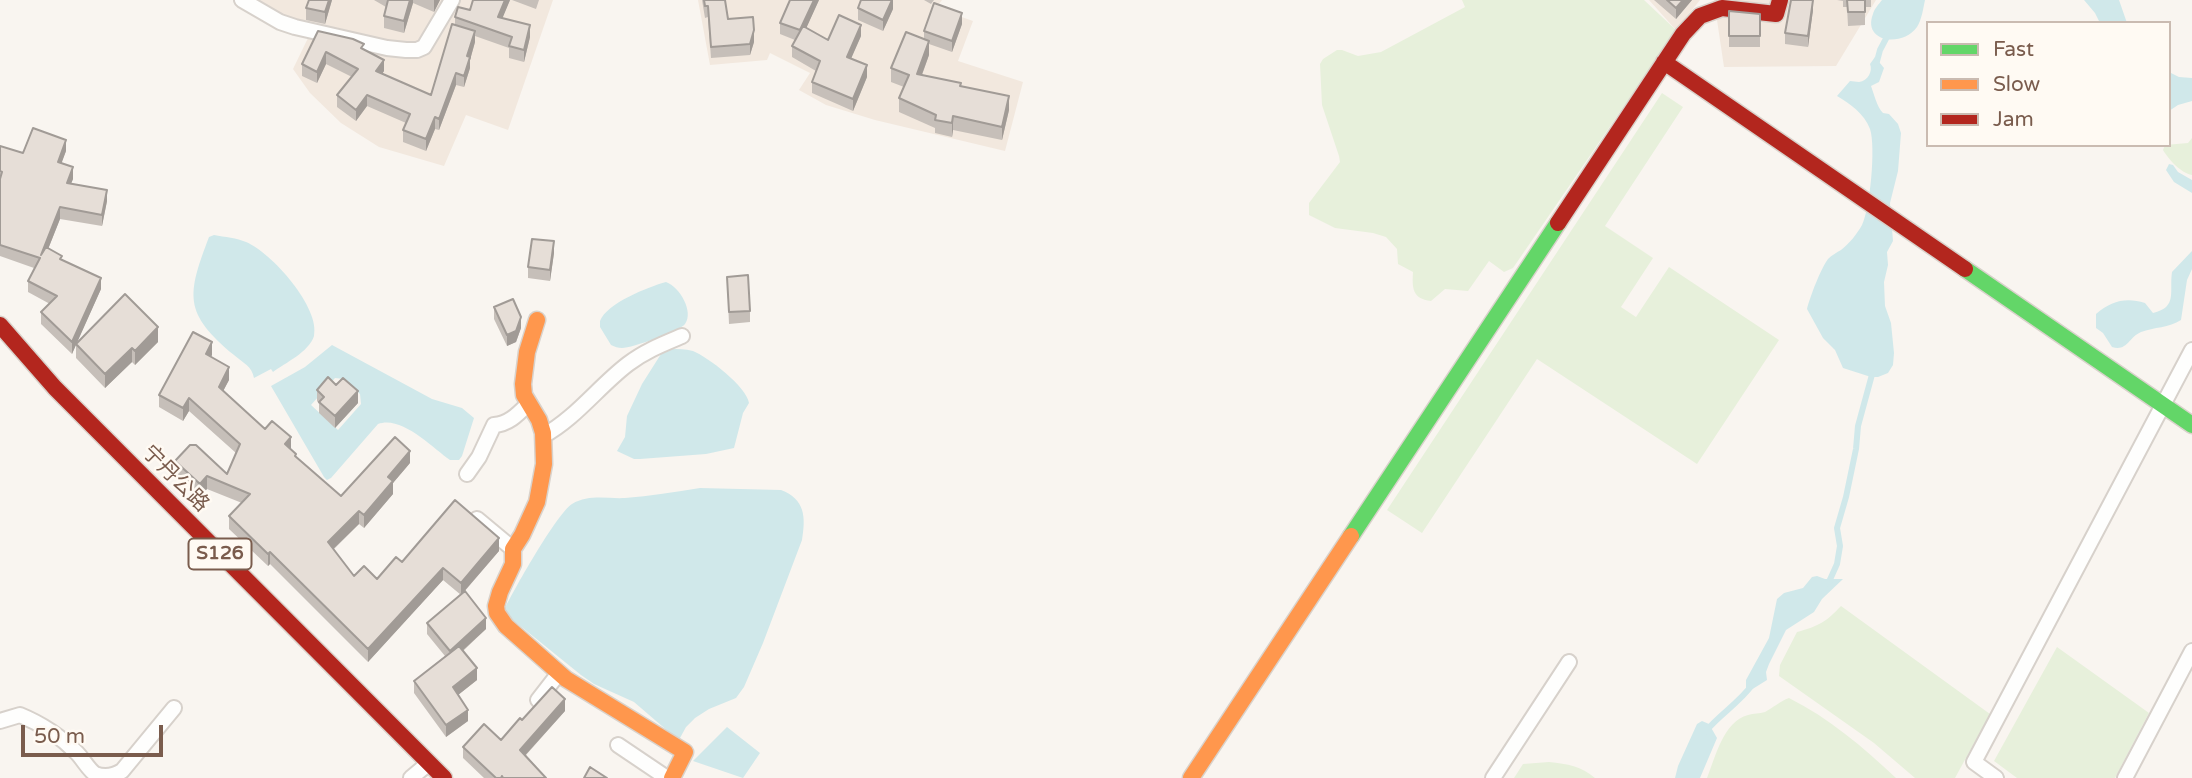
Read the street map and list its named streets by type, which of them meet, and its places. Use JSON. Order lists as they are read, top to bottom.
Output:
{
  "streets": {
    "street": ["宁丹公路", "S126"]
  },
  "legend": ["Fast", "Slow", "Jam"],
  "scale_bar": "50 m"
}
